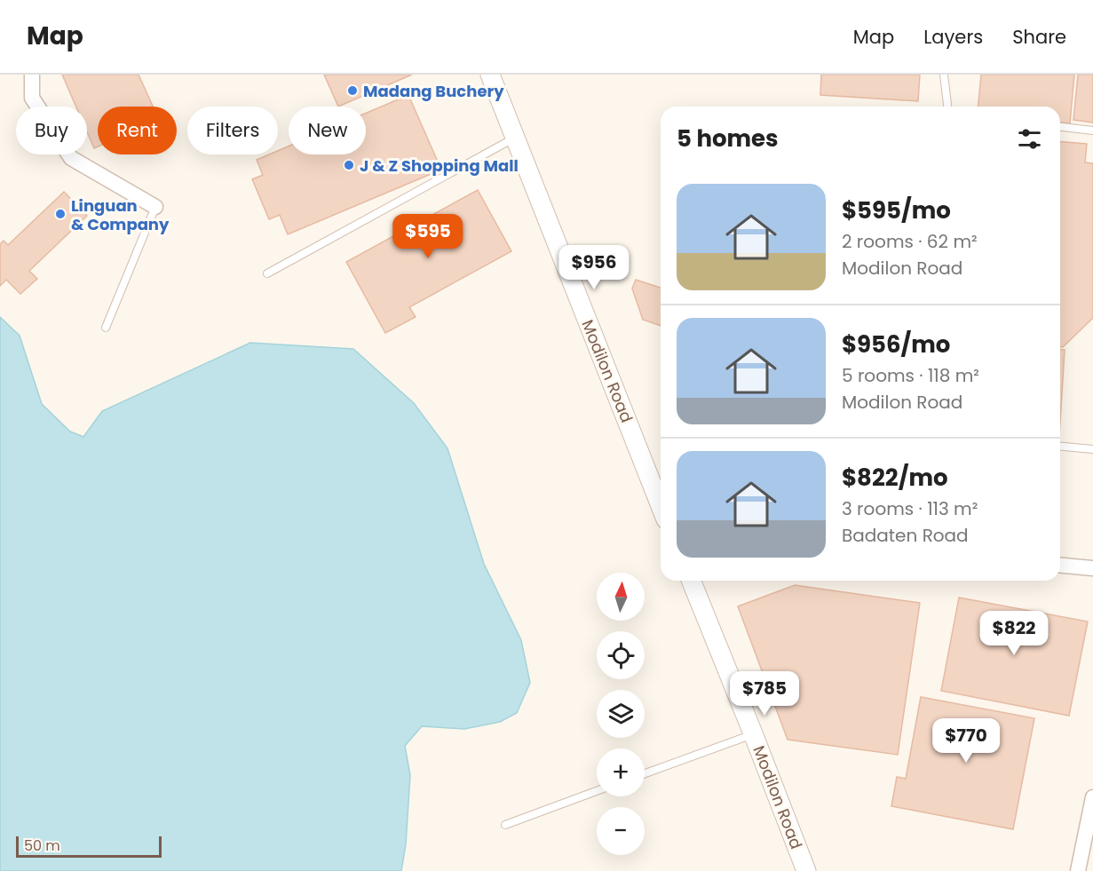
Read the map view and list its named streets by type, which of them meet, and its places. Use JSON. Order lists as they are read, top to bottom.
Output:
{
  "streets": {
    "street": ["Modilon Road"]
  },
  "places": ["Madang Buchery", "J & Z Shopping Mall", "Linguan & Company"],
  "scale_bar": "50 m",
  "north": "top",
  "page": {
    "header": "Map",
    "nav": ["Map", "Layers", "Share"],
    "chip": [
      "Buy",
      "Rent",
      "Filters",
      "New"
    ],
    "heading": "5 homes",
    "list": [
      {
        "name": "$595/mo",
        "note": "2 rooms · 62 m² · Modilon Road"
      },
      {
        "name": "$956/mo",
        "note": "5 rooms · 118 m² · Modilon Road"
      },
      {
        "name": "$822/mo",
        "note": "3 rooms · 113 m² · Badaten Road"
      }
    ],
    "price": [
      "$595",
      "$956",
      "$822",
      "$785",
      "$770"
    ],
    "map_buttons": ["+", "−"],
    "scale": "50 m"
  }
}
